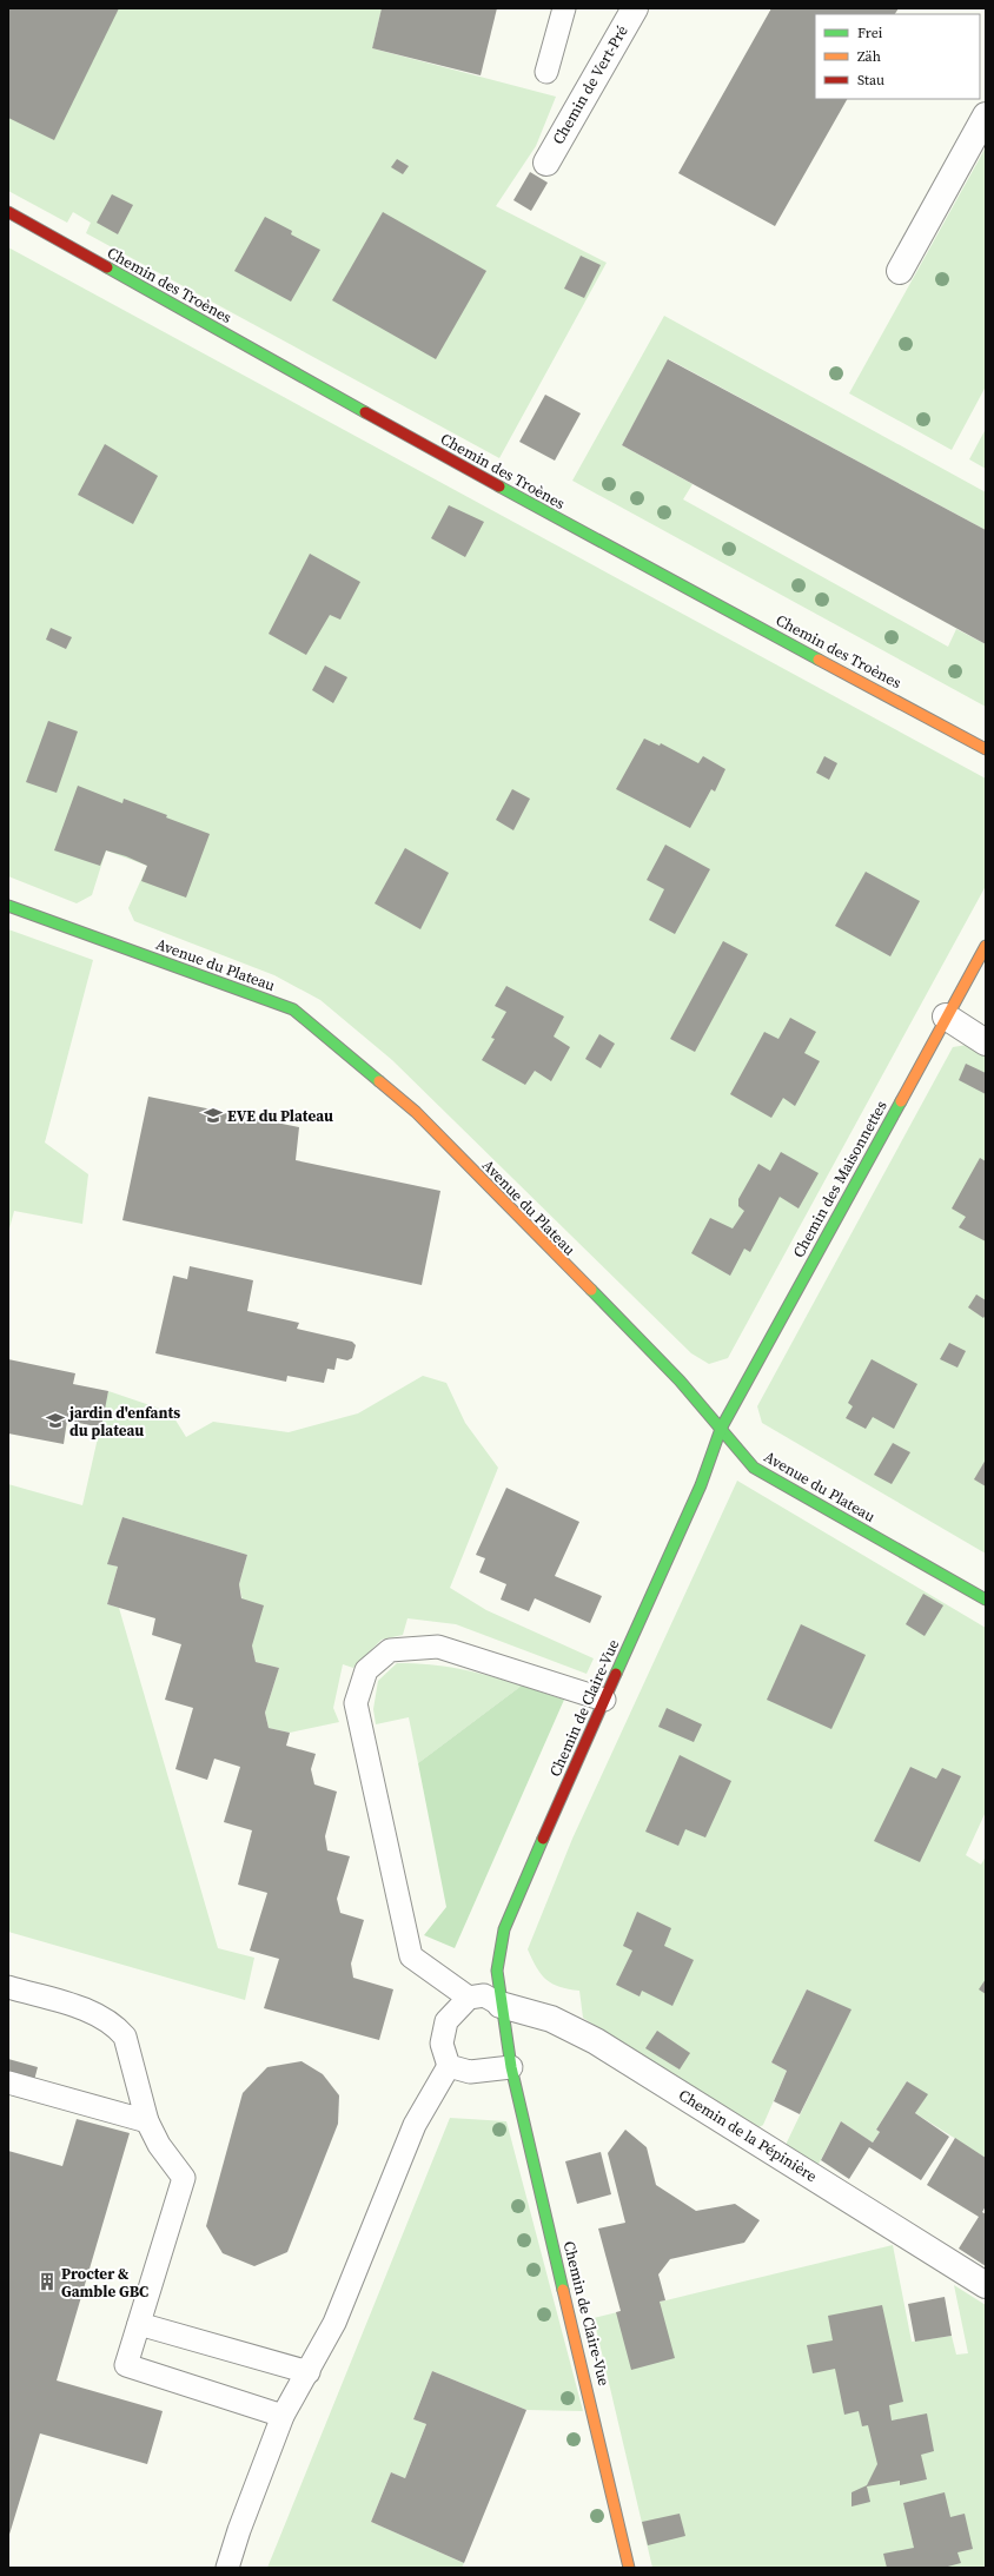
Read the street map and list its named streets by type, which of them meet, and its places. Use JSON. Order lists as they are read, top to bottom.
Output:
{
  "streets": {
    "street": [
      "Chemin de Vert-Pré",
      "Chemin des Troènes",
      "Avenue du Plateau",
      "Chemin des Maisonnettes",
      "Chemin de Claire-Vue",
      "Chemin de la Pépinière"
    ]
  },
  "crossings": [
    ["Avenue du Plateau", "Chemin des Maisonnettes"],
    ["Avenue du Plateau", "Chemin de Claire-Vue"],
    ["Chemin des Maisonnettes", "Chemin de Claire-Vue"],
    ["Chemin de Claire-Vue", "Chemin de la Pépinière"]
  ],
  "places": {
    "school or university": ["EVE du Plateau", "jardin d'enfants du plateau"],
    "building": ["Procter & Gamble GBC"]
  },
  "legend": ["Frei", "Zäh", "Stau"]
}
